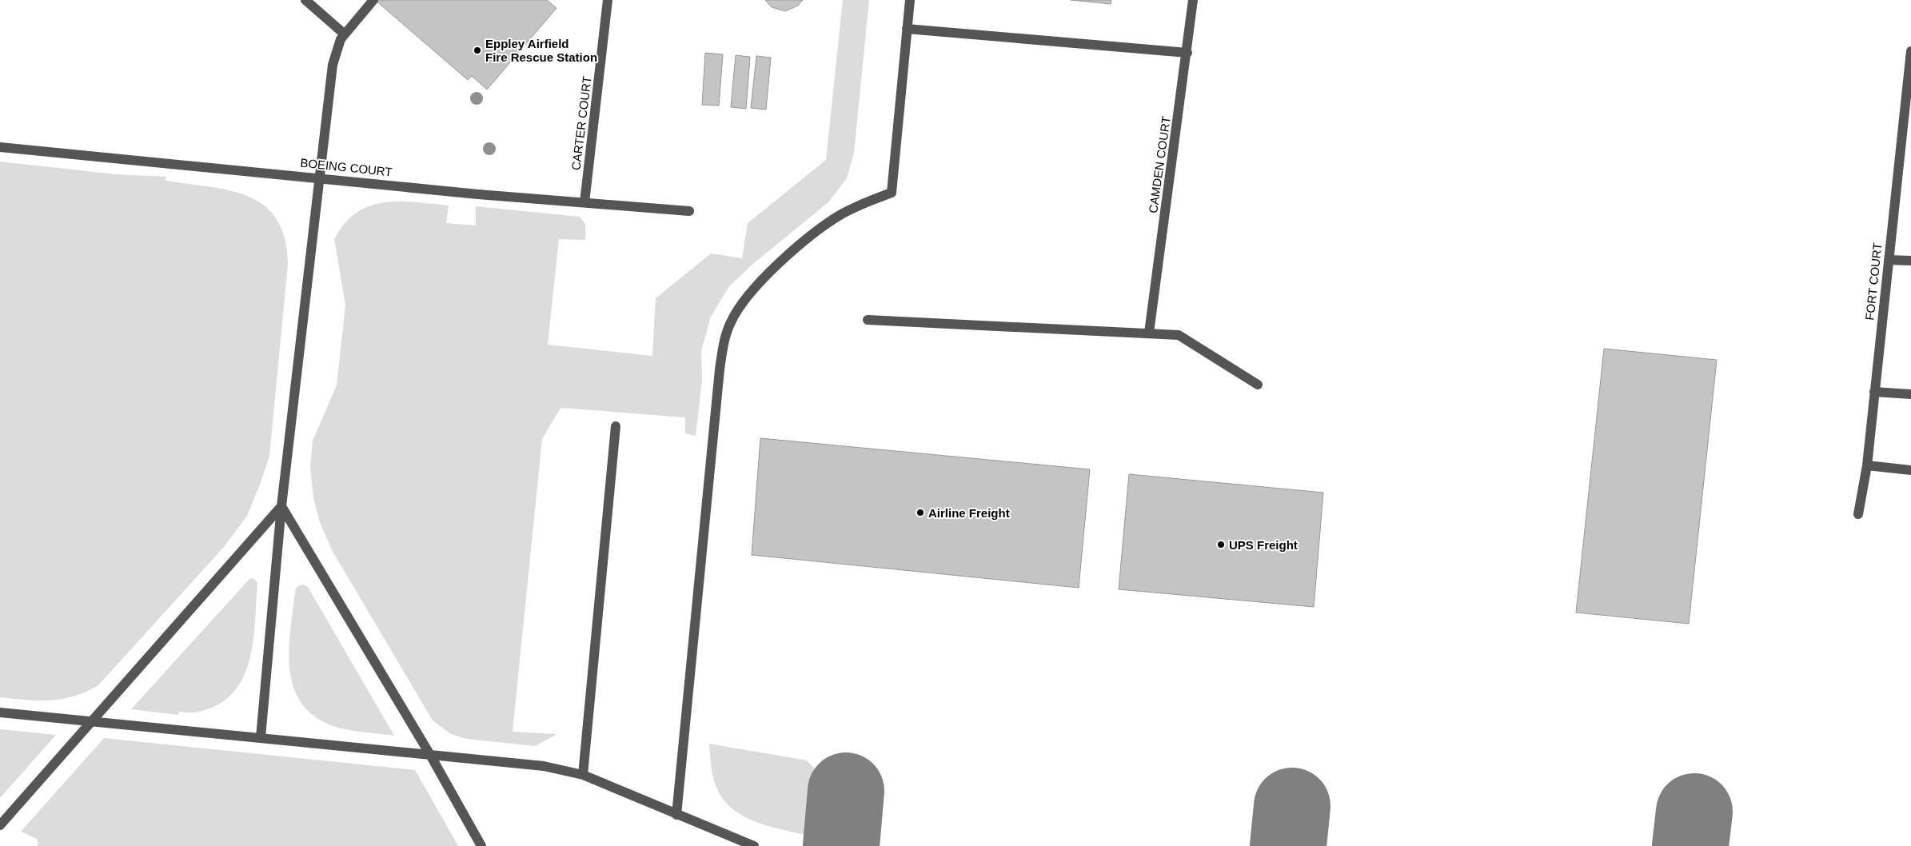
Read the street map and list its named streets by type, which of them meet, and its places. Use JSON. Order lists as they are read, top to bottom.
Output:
{
  "streets": {
    "street": [
      "CARTER COURT",
      "CAMDEN COURT",
      "BOEING COURT",
      "FORT COURT"
    ]
  },
  "crossings": [
    ["CARTER COURT", "BOEING COURT"]
  ],
  "places": ["Eppley Airfield Fire Rescue Station", "Airline Freight", "UPS Freight"]
}
